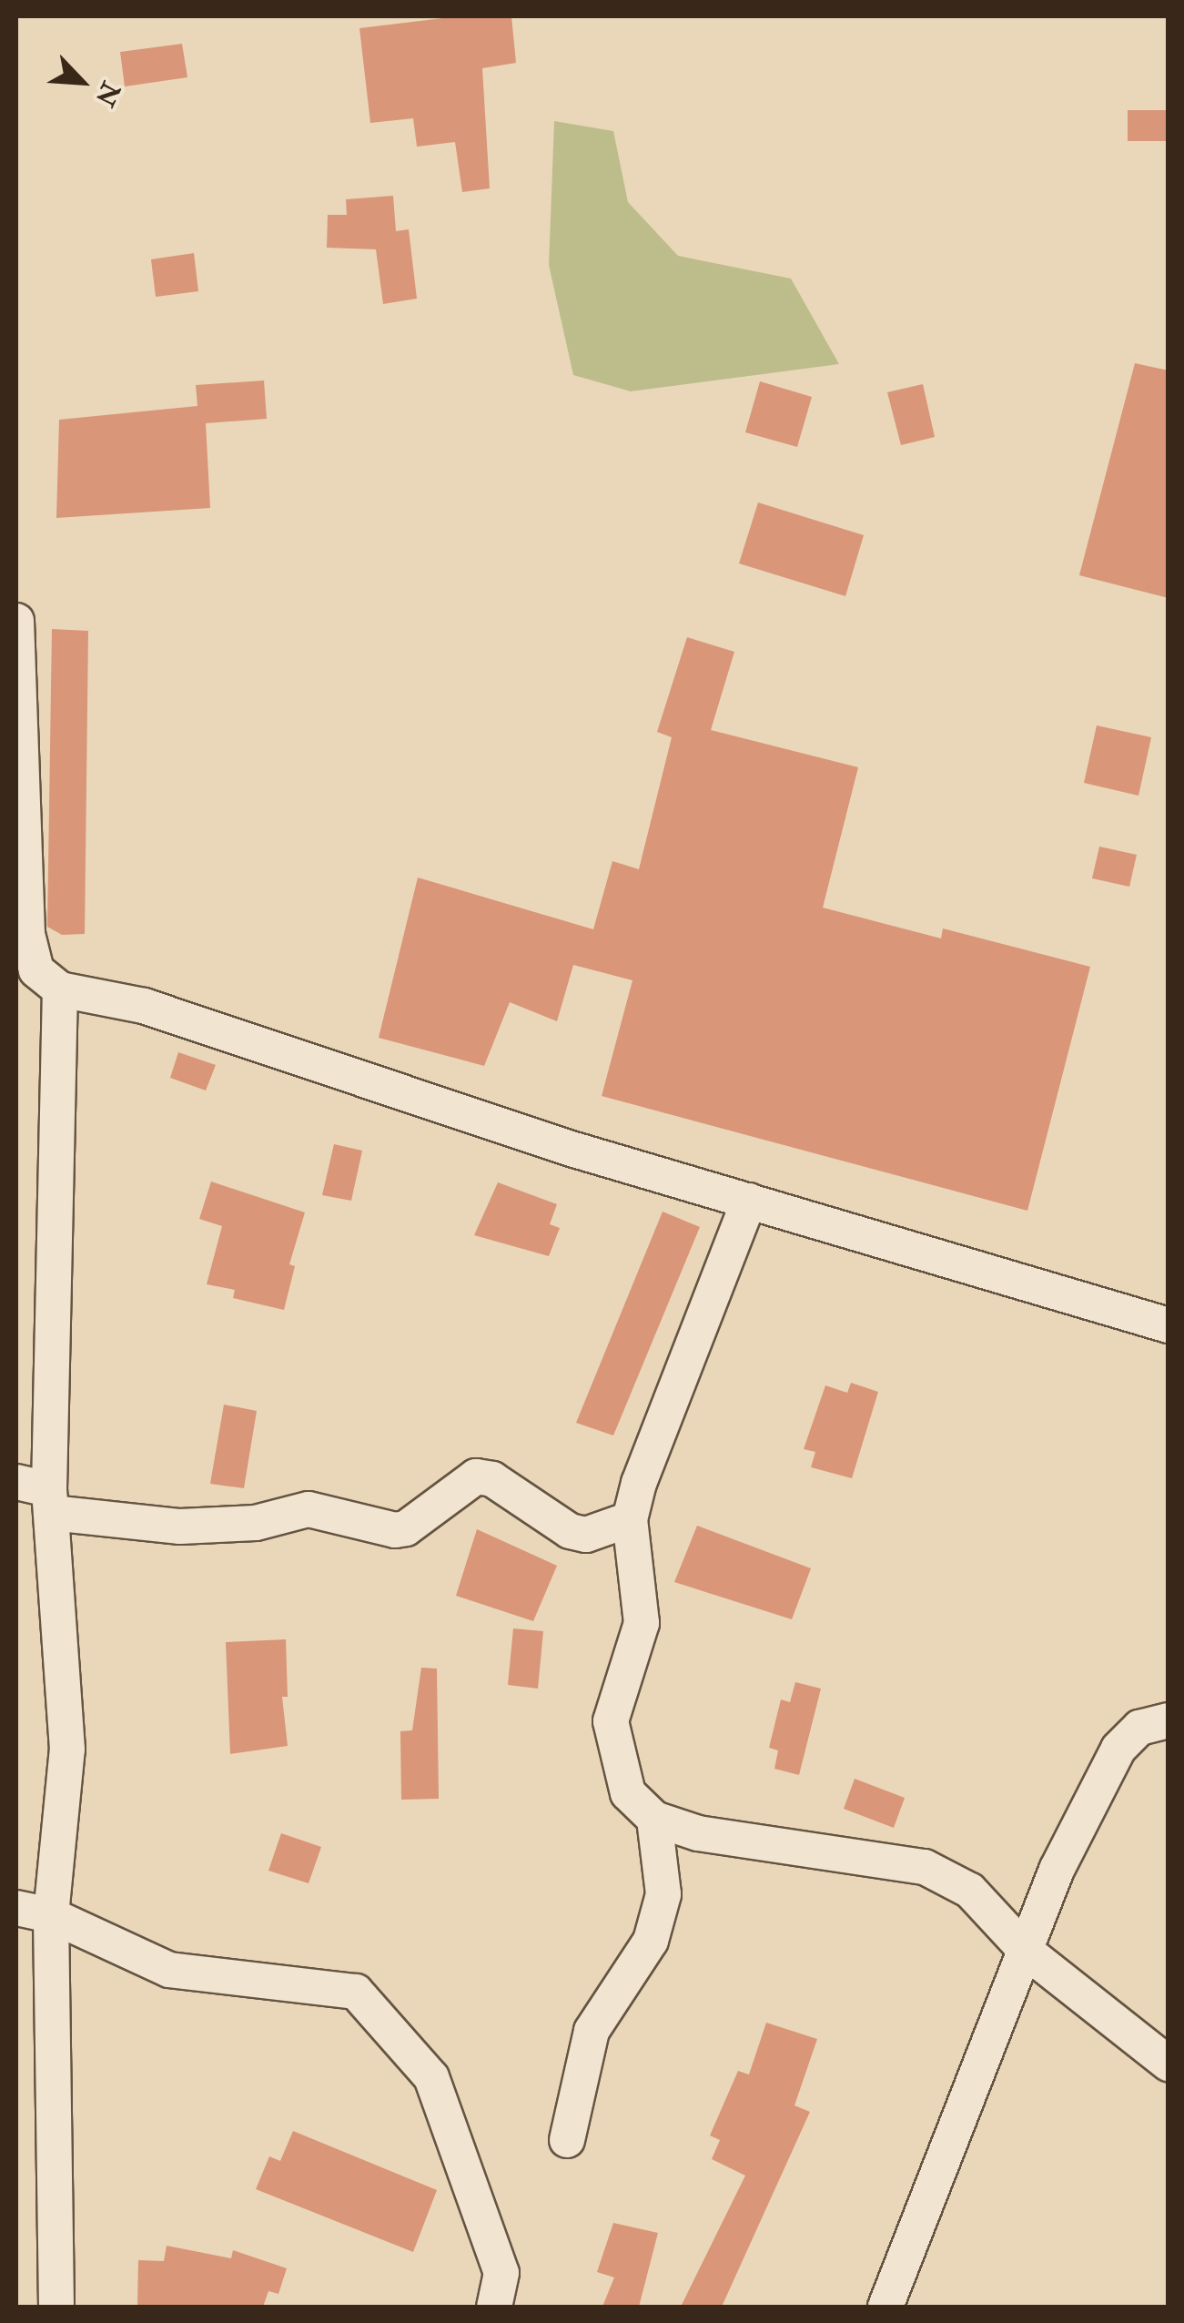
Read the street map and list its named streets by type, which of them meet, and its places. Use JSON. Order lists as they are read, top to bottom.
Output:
{
  "north": "bottom right"
}
